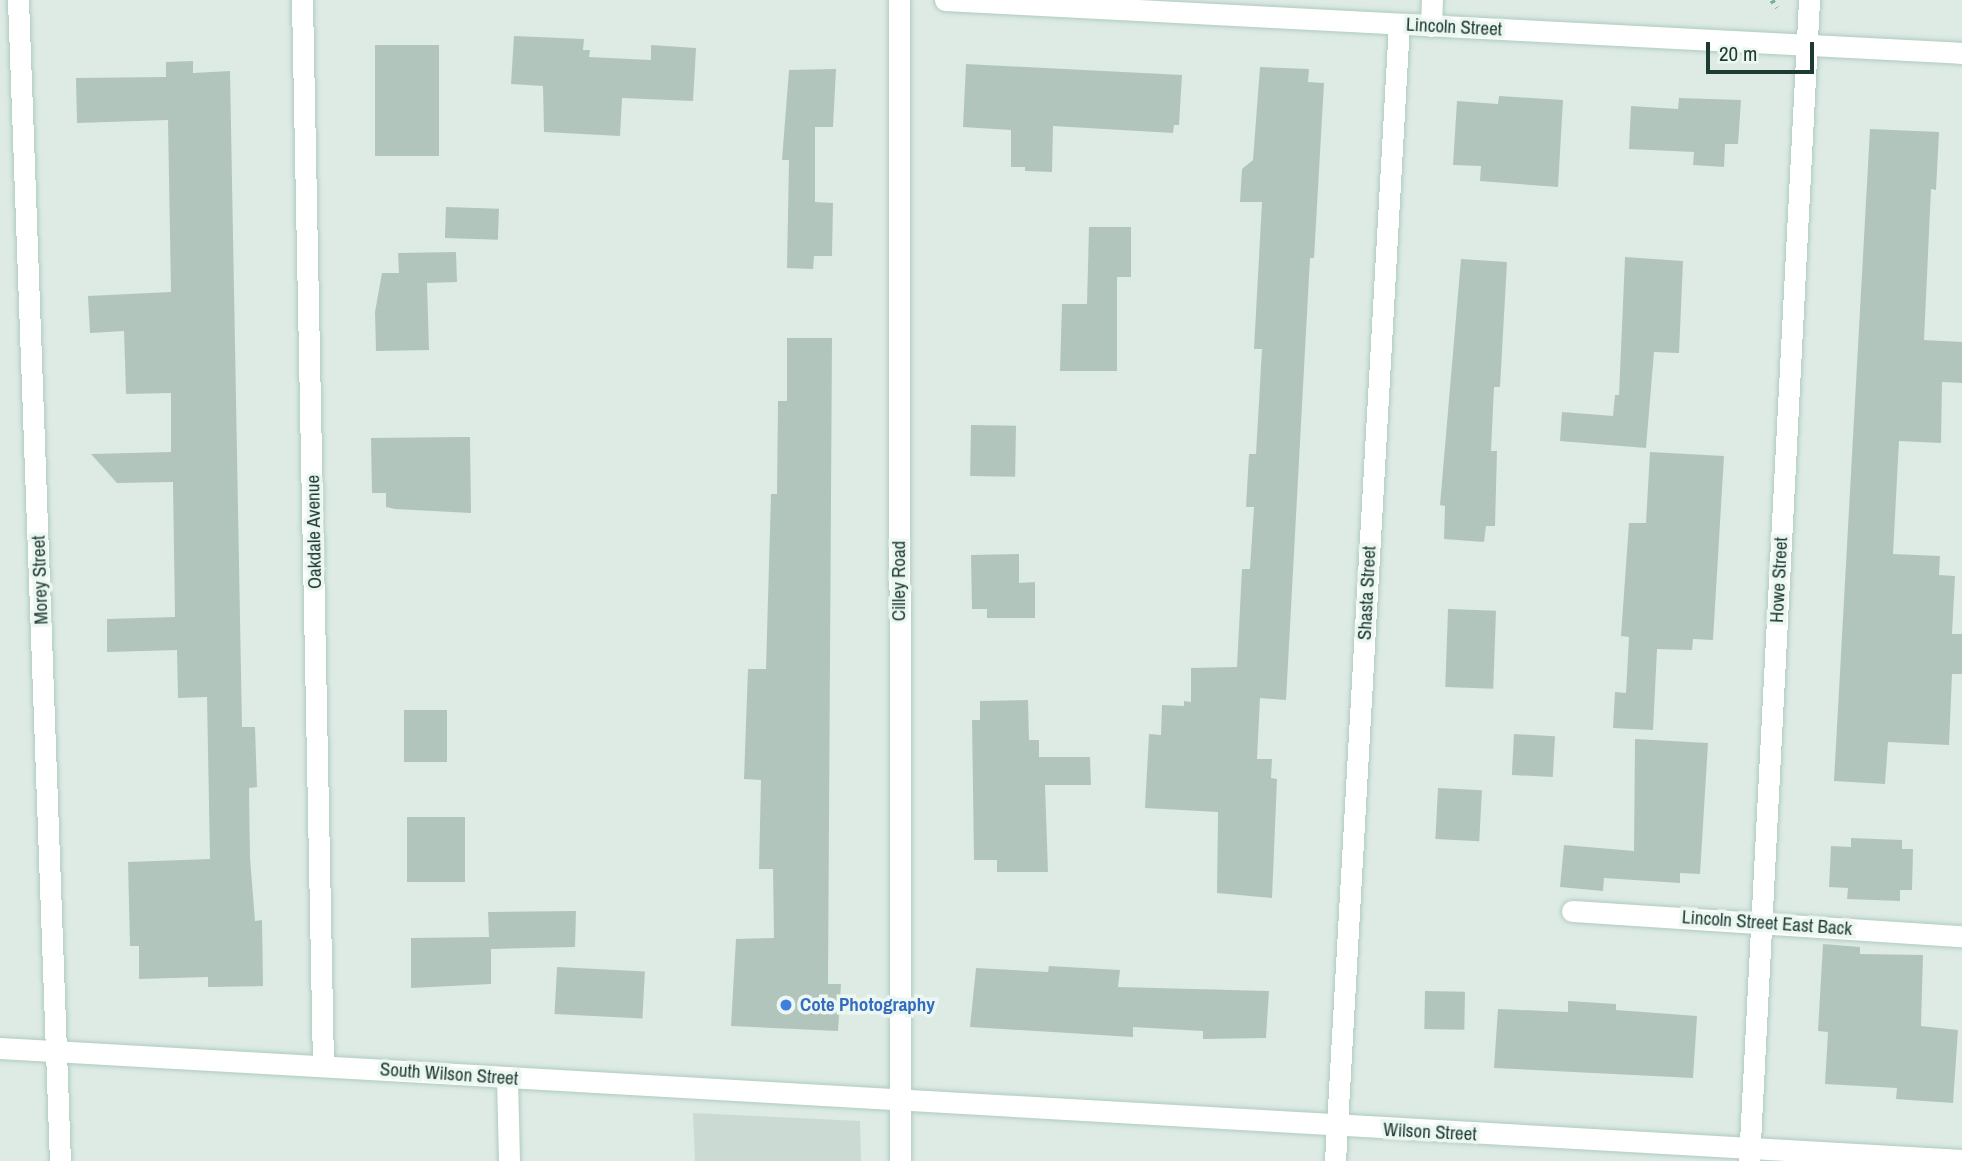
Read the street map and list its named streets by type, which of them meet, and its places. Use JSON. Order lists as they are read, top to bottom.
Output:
{
  "streets": {
    "street": [
      "Lincoln Street",
      "Oakdale Avenue",
      "Morey Street",
      "Howe Street",
      "Cilley Road",
      "Shasta Street",
      "Lincoln Street East Back",
      "South Wilson Street",
      "Wilson Street"
    ]
  },
  "crossings": [
    ["Lincoln Street", "Howe Street"],
    ["Lincoln Street", "Shasta Street"],
    ["Oakdale Avenue", "South Wilson Street"],
    ["Morey Street", "South Wilson Street"],
    ["Howe Street", "Lincoln Street East Back"],
    ["Howe Street", "Wilson Street"],
    ["Cilley Road", "South Wilson Street"],
    ["Cilley Road", "Wilson Street"],
    ["Shasta Street", "Wilson Street"],
    ["South Wilson Street", "Wilson Street"]
  ],
  "places": ["Cote Photography"],
  "scale_bar": "20 m"
}
